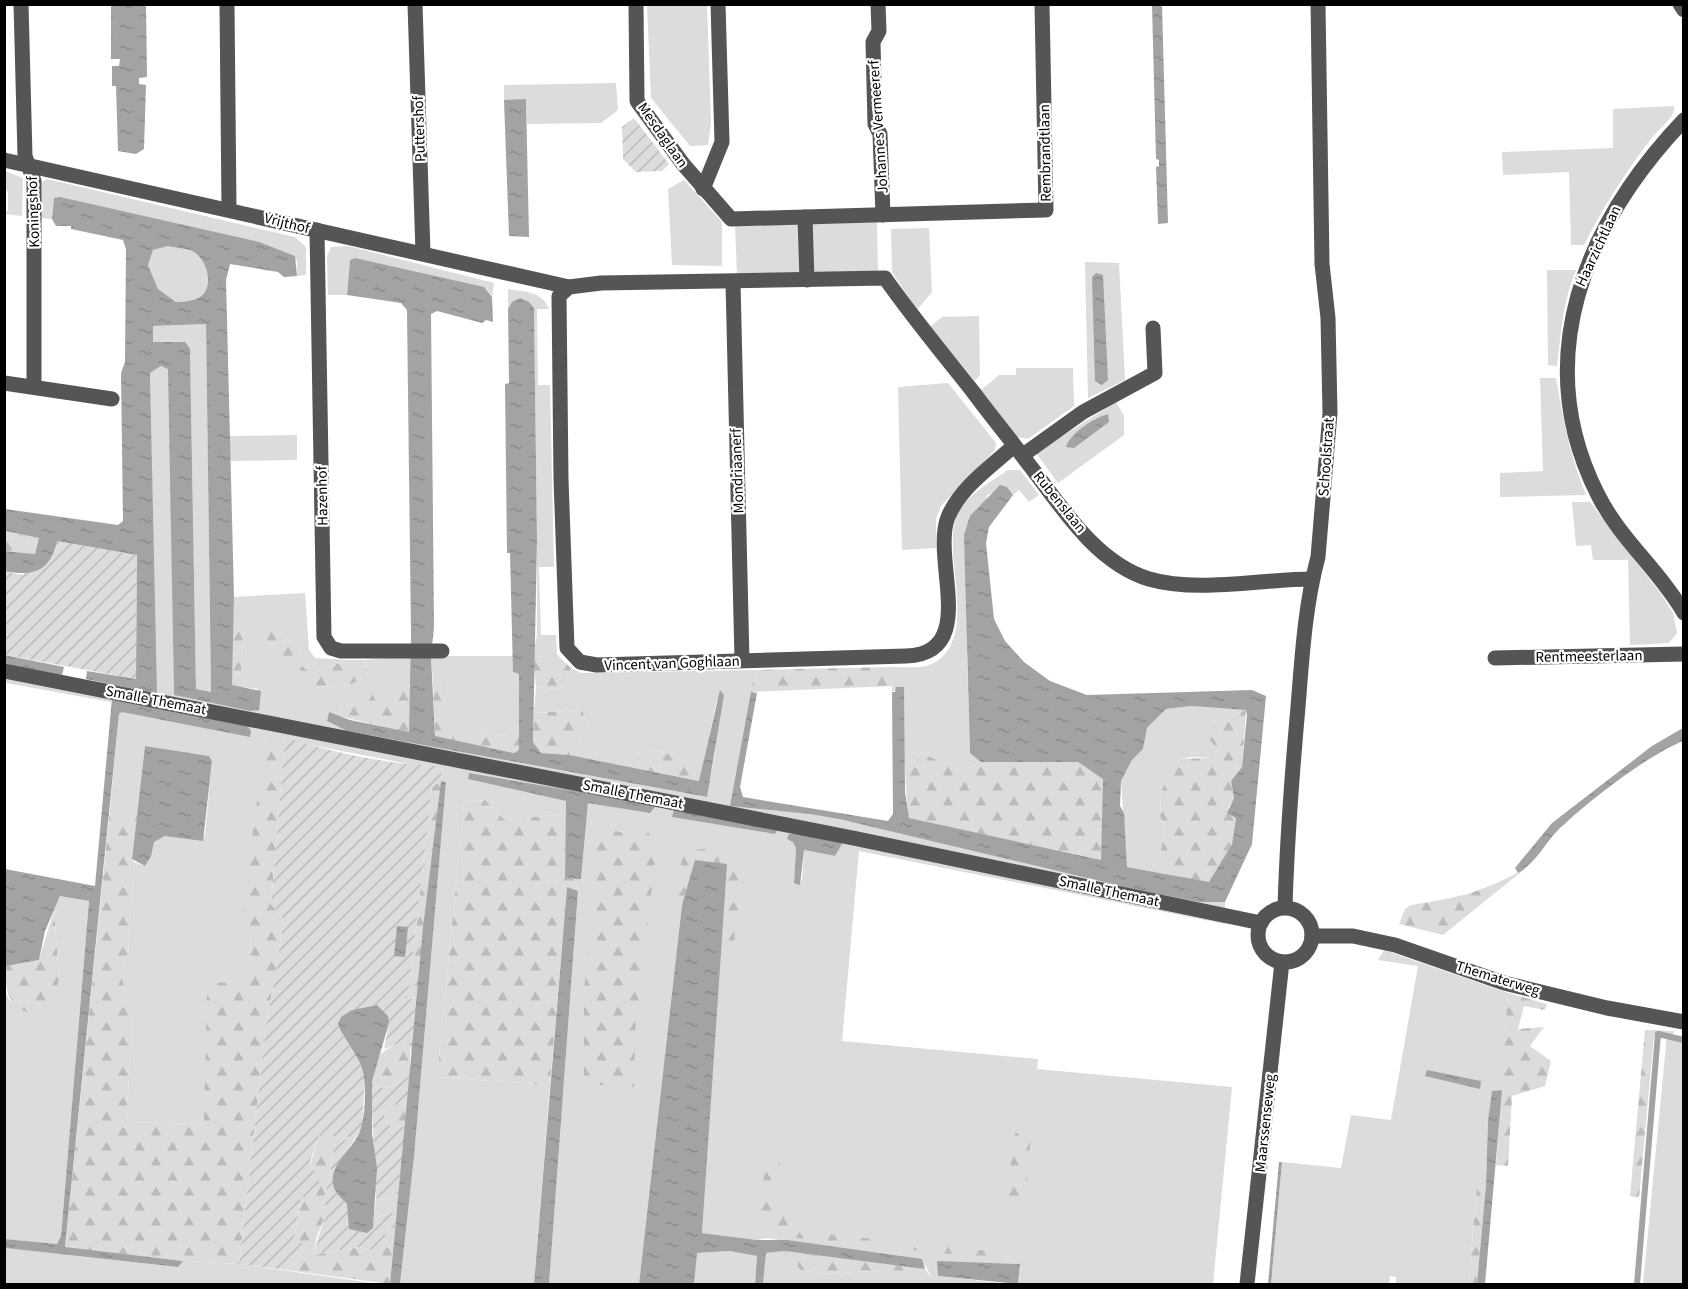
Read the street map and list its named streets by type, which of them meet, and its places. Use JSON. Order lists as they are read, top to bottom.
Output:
{
  "streets": {
    "street": [
      "Johannes Vermeererf",
      "Puttershof",
      "Mesdaglaan",
      "Rembrandtlaan",
      "Koningshof",
      "Vrijthof",
      "Haarzichtlaan",
      "Schoolstraat",
      "Mondriaanerf",
      "Hazenhof",
      "Rubenslaan",
      "Rentmeesterlaan",
      "Vincent van Goghlaan",
      "Smalle Themaat",
      "Thematerweg",
      "Maarssenseweg"
    ]
  },
  "crossings": [
    ["Johannes Vermeererf", "Rembrandtlaan"],
    ["Puttershof", "Vrijthof"],
    ["Koningshof", "Vrijthof"],
    ["Vrijthof", "Hazenhof"],
    ["Vrijthof", "Vincent van Goghlaan"],
    ["Schoolstraat", "Rubenslaan"],
    ["Schoolstraat", "Smalle Themaat"],
    ["Schoolstraat", "Thematerweg"],
    ["Schoolstraat", "Maarssenseweg"],
    ["Mondriaanerf", "Vincent van Goghlaan"],
    ["Rubenslaan", "Vincent van Goghlaan"],
    ["Smalle Themaat", "Thematerweg"],
    ["Smalle Themaat", "Maarssenseweg"],
    ["Thematerweg", "Maarssenseweg"]
  ]
}
